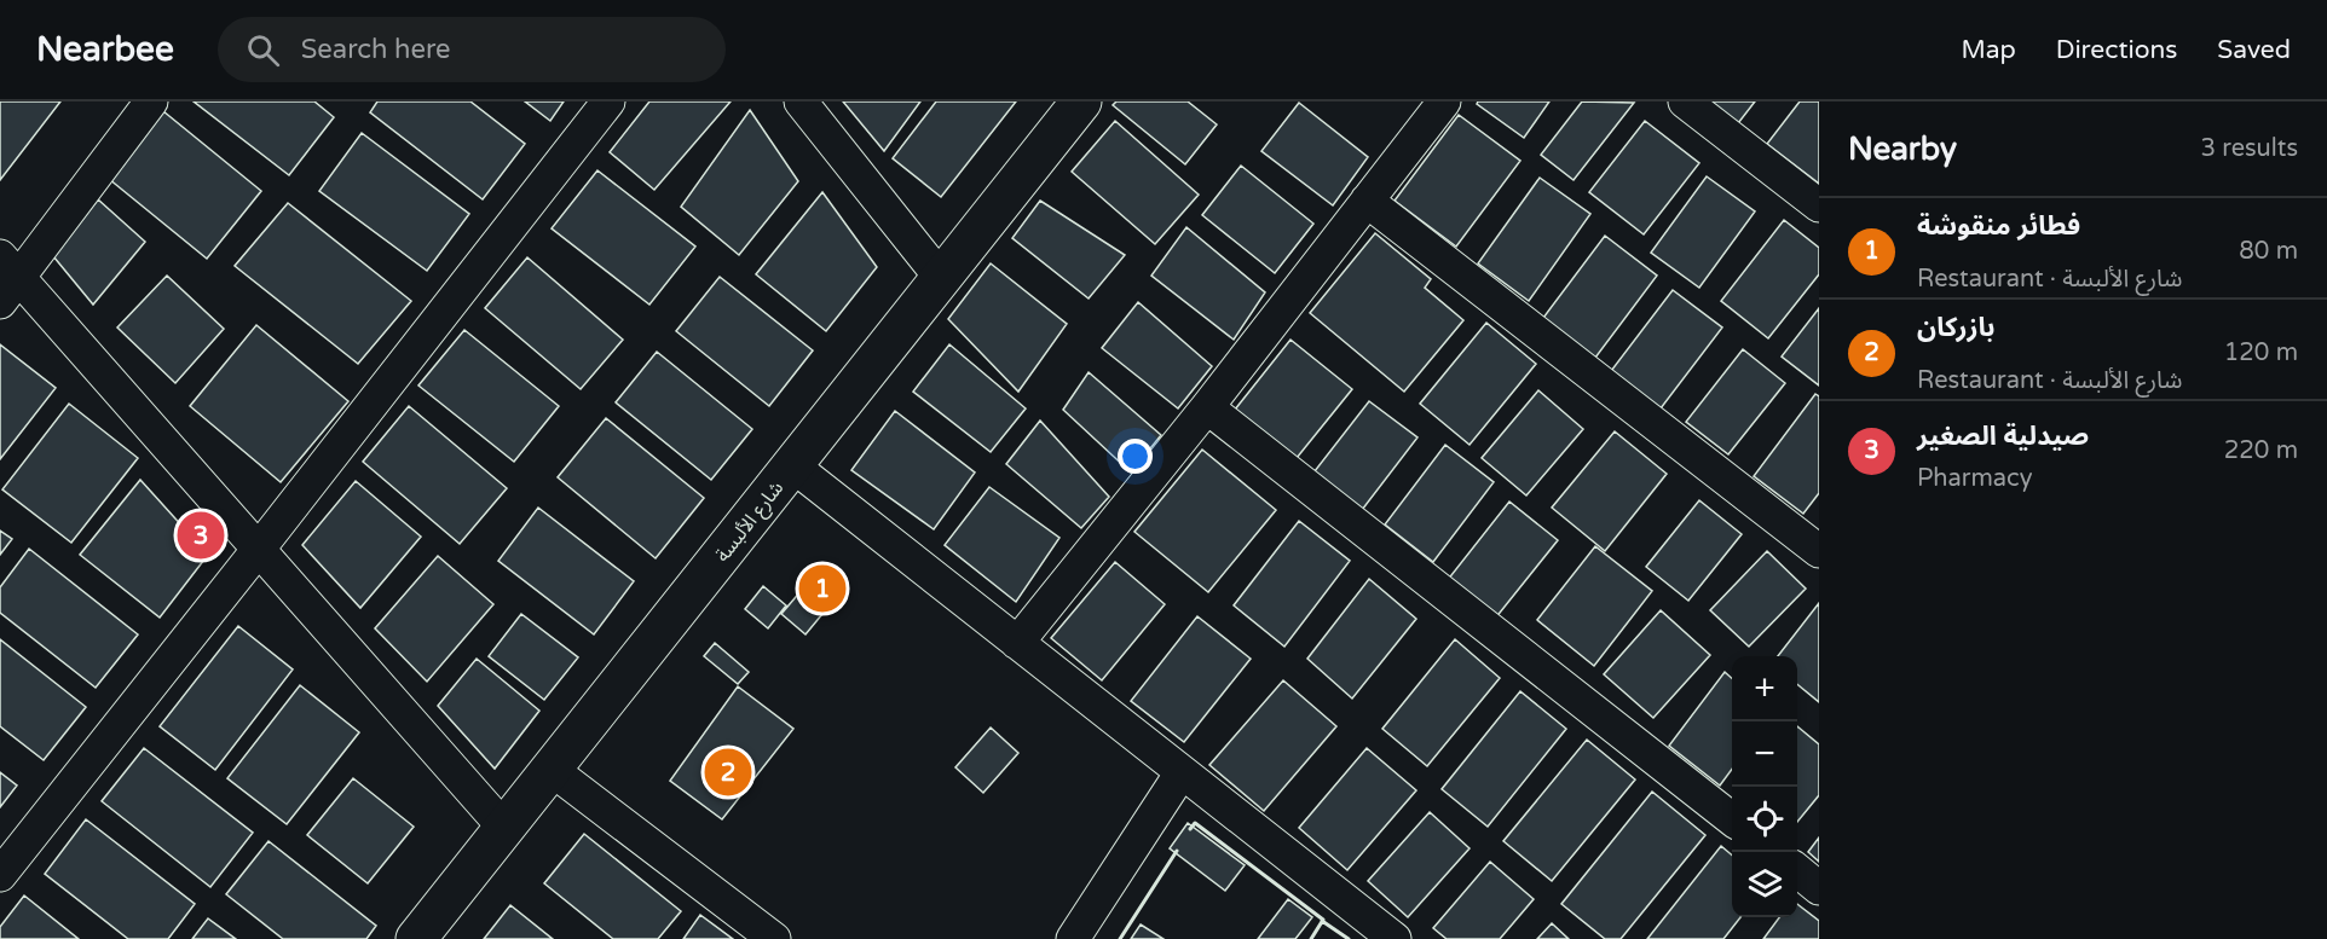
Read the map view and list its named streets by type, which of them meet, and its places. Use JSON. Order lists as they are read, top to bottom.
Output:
{
  "streets": {
    "main road": ["شارع الألبسة"]
  },
  "page": {
    "header": "Nearbee",
    "search": "Search here",
    "nav": ["Map", "Directions", "Saved"],
    "heading": ["Nearby", "3 results"],
    "list": [
      {
        "mark": "1",
        "name": "فطائر منقوشة",
        "note": "Restaurant · شارع الألبسة",
        "value": "80 m"
      },
      {
        "mark": "2",
        "name": "بازركان",
        "note": "Restaurant · شارع الألبسة",
        "value": "120 m"
      },
      {
        "mark": "3",
        "name": "صيدلية الصغير",
        "note": "Pharmacy",
        "value": "220 m"
      }
    ],
    "pins": ["3", "1", "2"],
    "map_buttons": ["+", "−"]
  }
}
